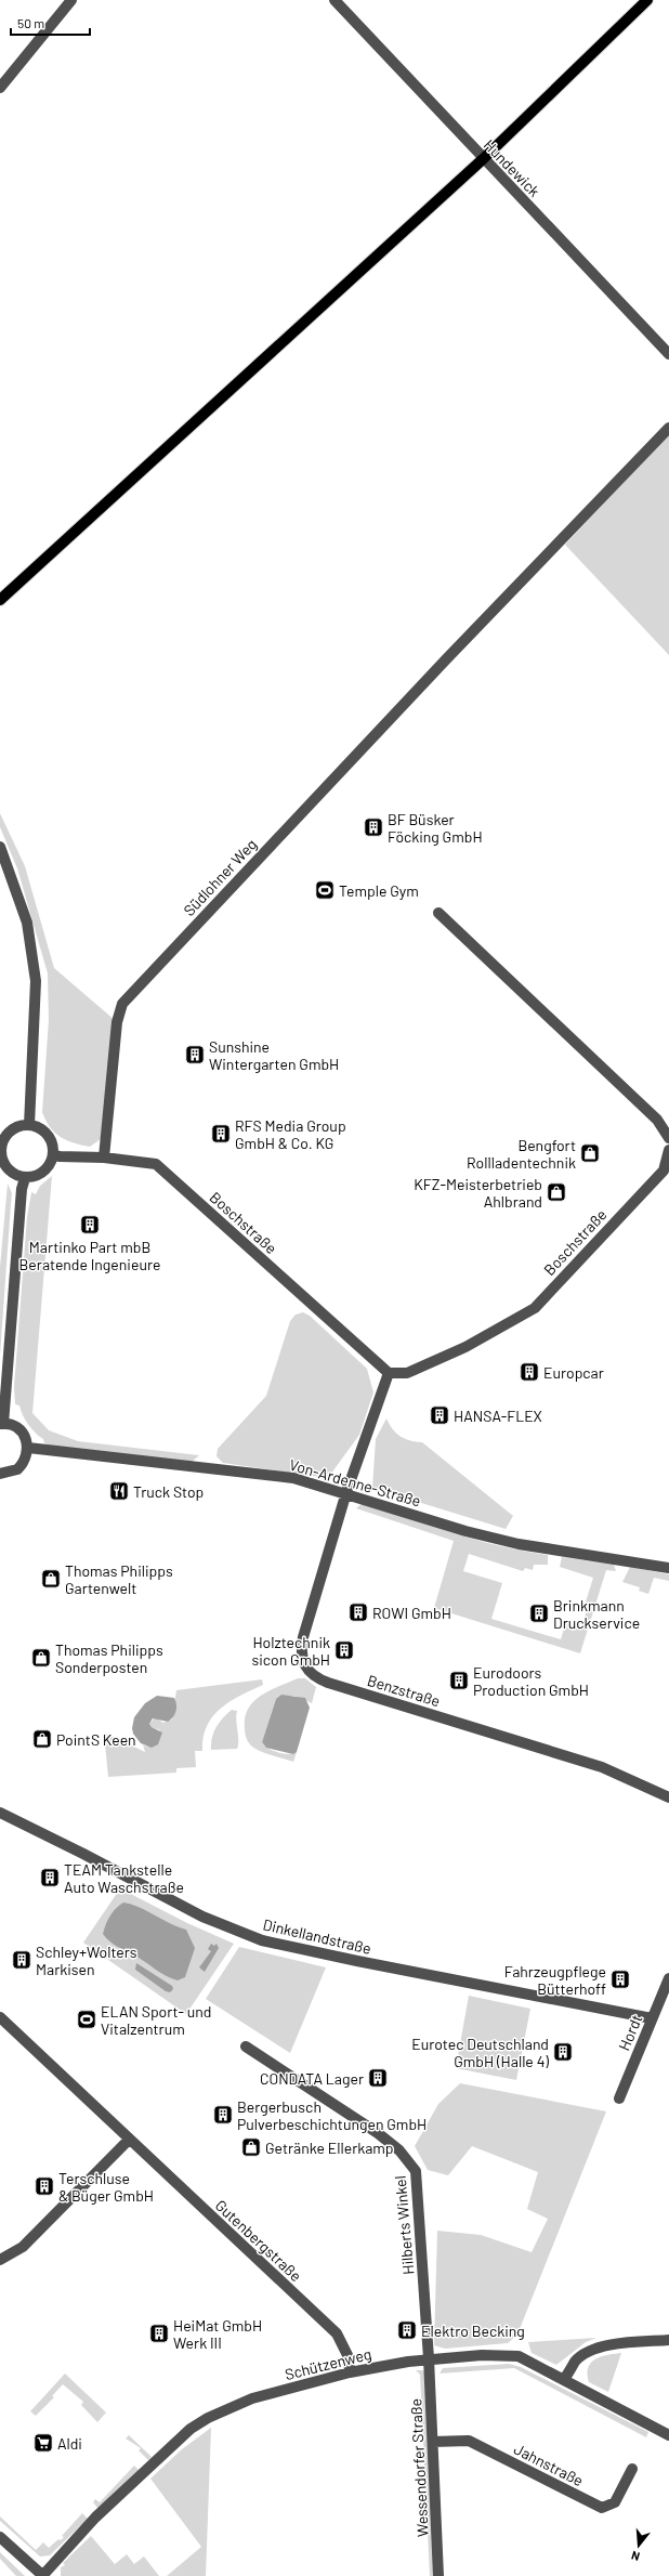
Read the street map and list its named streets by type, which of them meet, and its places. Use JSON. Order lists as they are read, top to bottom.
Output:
{
  "streets": {
    "street": [
      "Hundewick",
      "Südlohner Weg",
      "Boschstraße",
      "Von-Ardenne-Straße",
      "Benzstraße",
      "Dinkellandstraße",
      "Hordt",
      "Hilberts Winkel",
      "Gutenbergstraße",
      "Schützenweg",
      "Jahnstraße",
      "Wessendorfer Straße"
    ]
  },
  "crossings": [
    ["Südlohner Weg", "Boschstraße"],
    ["Von-Ardenne-Straße", "Benzstraße"],
    ["Dinkellandstraße", "Hordt"],
    ["Hilberts Winkel", "Schützenweg"],
    ["Hilberts Winkel", "Wessendorfer Straße"],
    ["Gutenbergstraße", "Schützenweg"],
    ["Schützenweg", "Wessendorfer Straße"],
    ["Jahnstraße", "Wessendorfer Straße"]
  ],
  "places": {
    "building": [
      "BF Büsker Föcking GmbH",
      "Sunshine Wintergarten GmbH",
      "RFS Media Group GmbH & Co. KG",
      "Martinko Part mbB Beratende Ingenieure",
      "Europcar",
      "HANSA-FLEX",
      "ROWI GmbH",
      "Brinkmann Druckservice",
      "Holztechnik sicon GmbH",
      "Eurodoors Production GmbH",
      "TEAM Tankstelle Auto Waschstraße",
      "Schley+Wolters Markisen",
      "Fahrzeugpflege Bütterhoff",
      "Eurotec Deutschland GmbH (Halle 4)",
      "CONDATA Lager",
      "Bergerbusch Pulverbeschichtungen GmbH",
      "Terschluse & Büger GmbH",
      "Elektro Becking",
      "HeiMat GmbH Werk III"
    ],
    "sports": ["Temple Gym", "ELAN Sport- und Vitalzentrum"],
    "shop": [
      "Bengfort Rollladentechnik",
      "KFZ-Meisterbetrieb Ahlbrand",
      "Thomas Philipps Gartenwelt",
      "Thomas Philipps Sonderposten",
      "PointS Keen",
      "Getränke Ellerkamp"
    ],
    "restaurant": ["Truck Stop"],
    "supermarket": ["Aldi"]
  },
  "scale_bar": "50 m",
  "north": "bottom"
}
